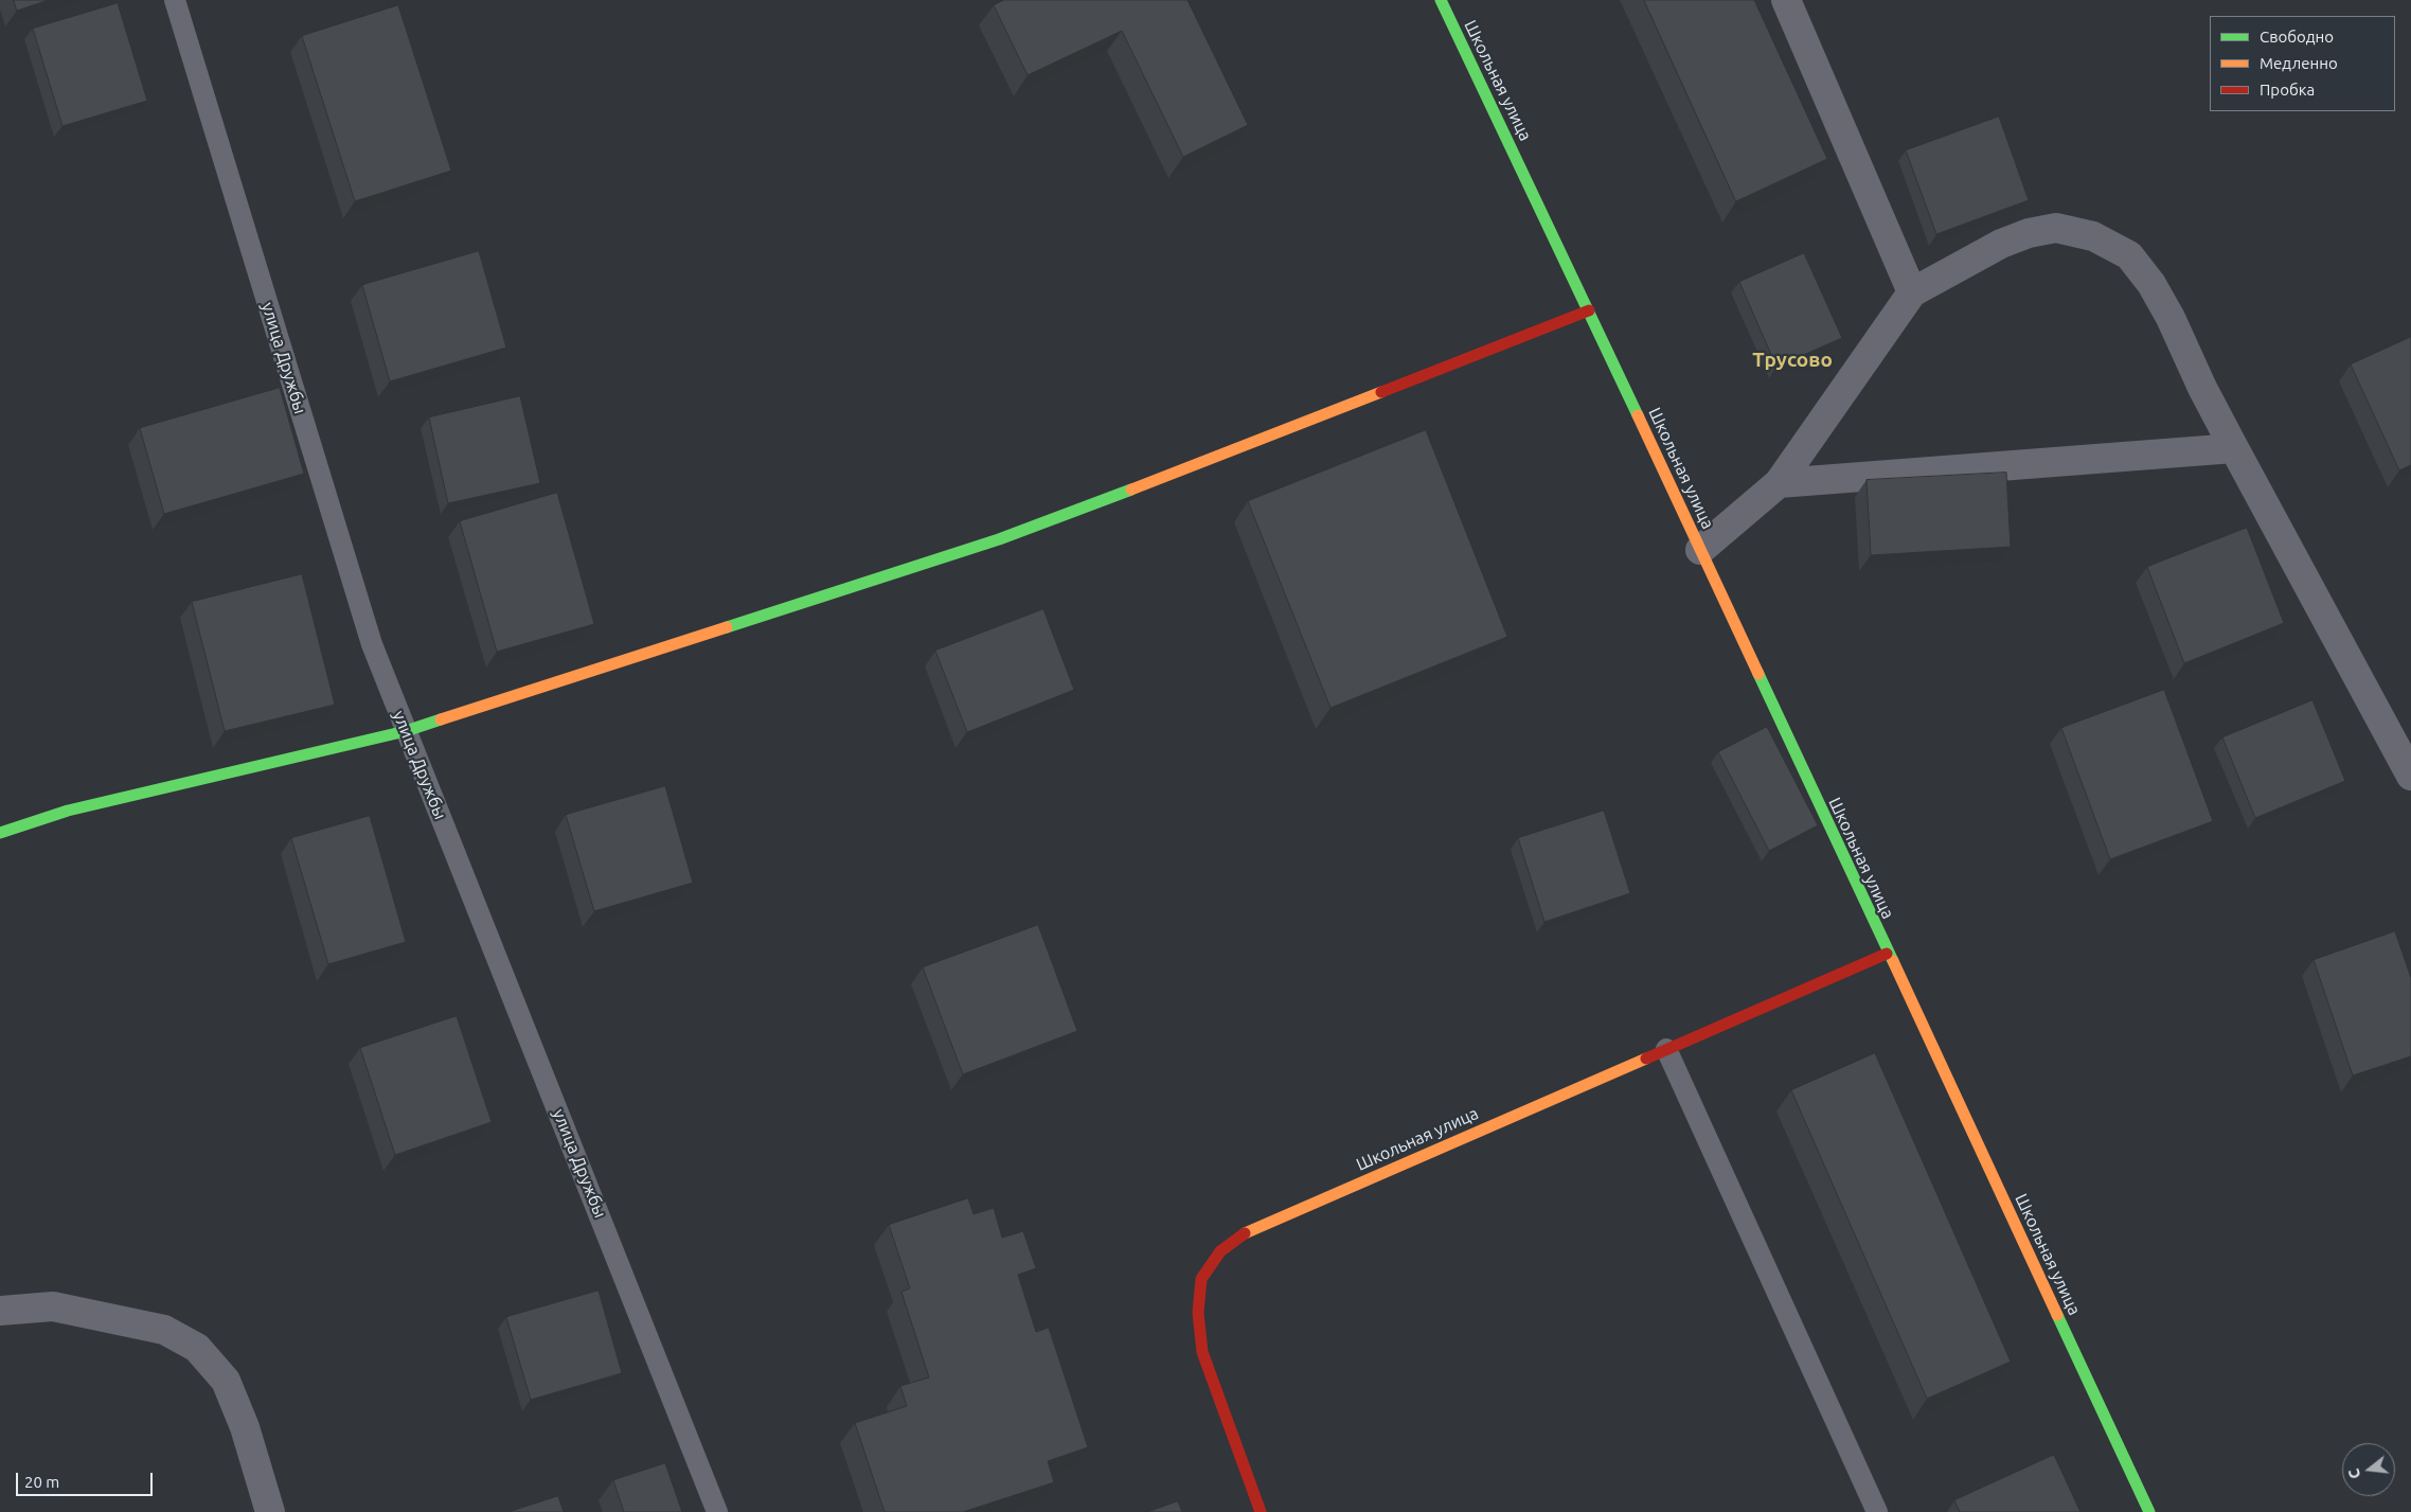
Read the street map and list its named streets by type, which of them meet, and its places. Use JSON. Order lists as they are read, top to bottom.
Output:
{
  "streets": {
    "street": ["Школьная улица"],
    "lane": ["улица Дружбы"]
  },
  "districts": ["Трусово"],
  "legend": ["Свободно", "Медленно", "Пробка"],
  "scale_bar": "20 m",
  "north": "left"
}
